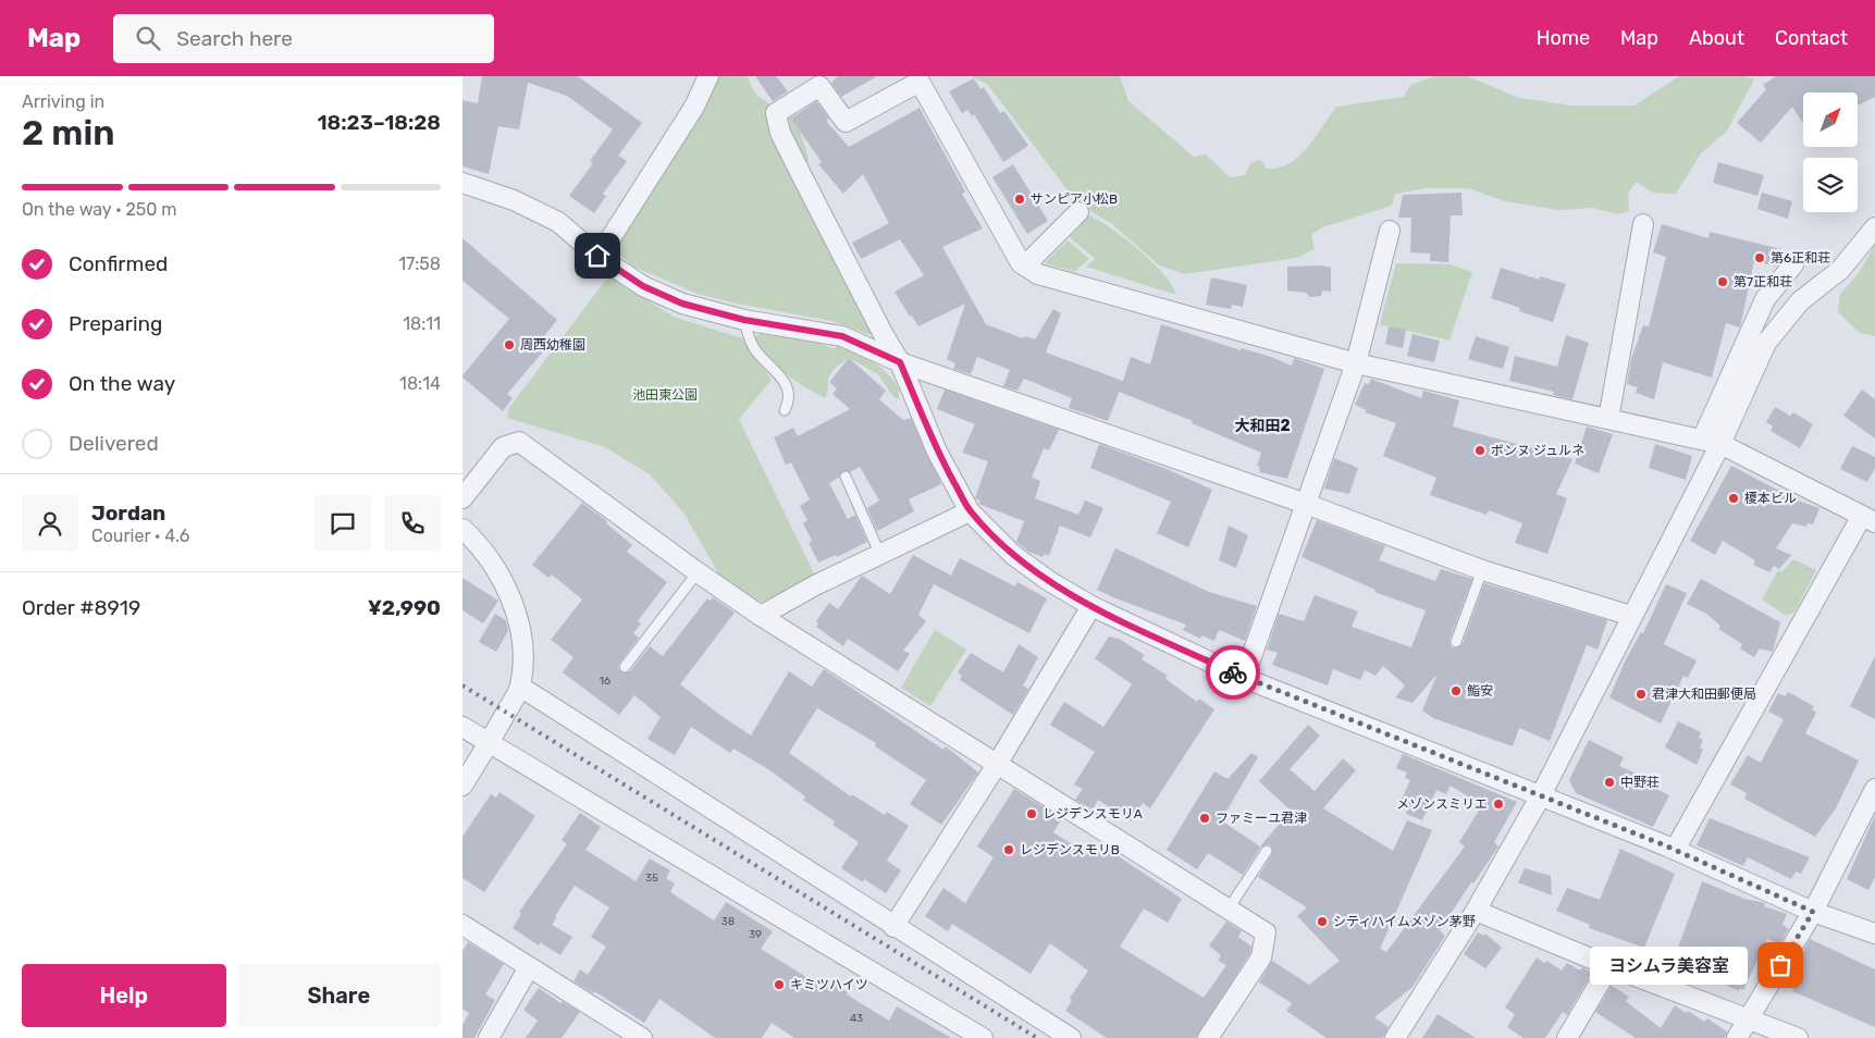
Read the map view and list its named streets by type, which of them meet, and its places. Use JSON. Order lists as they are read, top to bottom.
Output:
{
  "districts": ["大和田2"],
  "parks": ["池田東公園"],
  "places": [
    "サンピア小松B",
    "第6正和荘",
    "第7正和荘",
    "周西幼稚園",
    "ボンヌ ジュルネ",
    "榎本ビル",
    "鮨安",
    "君津大和田郵便局",
    "中野荘",
    "メゾンスミリエ",
    "レジデンスモリA",
    "ファミーユ君津",
    "レジデンスモリB",
    "シティハイムメゾン茅野",
    "ヨシムラ美容室",
    "キミツハイツ"
  ],
  "house_numbers": [
    "16",
    "35",
    "38",
    "39",
    "43"
  ],
  "north": "top right",
  "page": {
    "header": "Map",
    "search": "Search here",
    "nav": [
      "Home",
      "Map",
      "About",
      "Contact"
    ],
    "heading": ["2 min", "Arriving in", "18:23–18:28"],
    "panel": [
      "Jordan",
      "Courier · 4.6",
      "Order #8919",
      "¥2,990"
    ],
    "bar": "On the way · 250 m",
    "list": [
      ["Confirmed", "17:58"],
      ["Preparing", "18:11"],
      ["On the way", "18:14"],
      "Delivered"
    ],
    "bubble": "ヨシムラ美容室",
    "buttons": ["Help", "Share"]
  }
}
